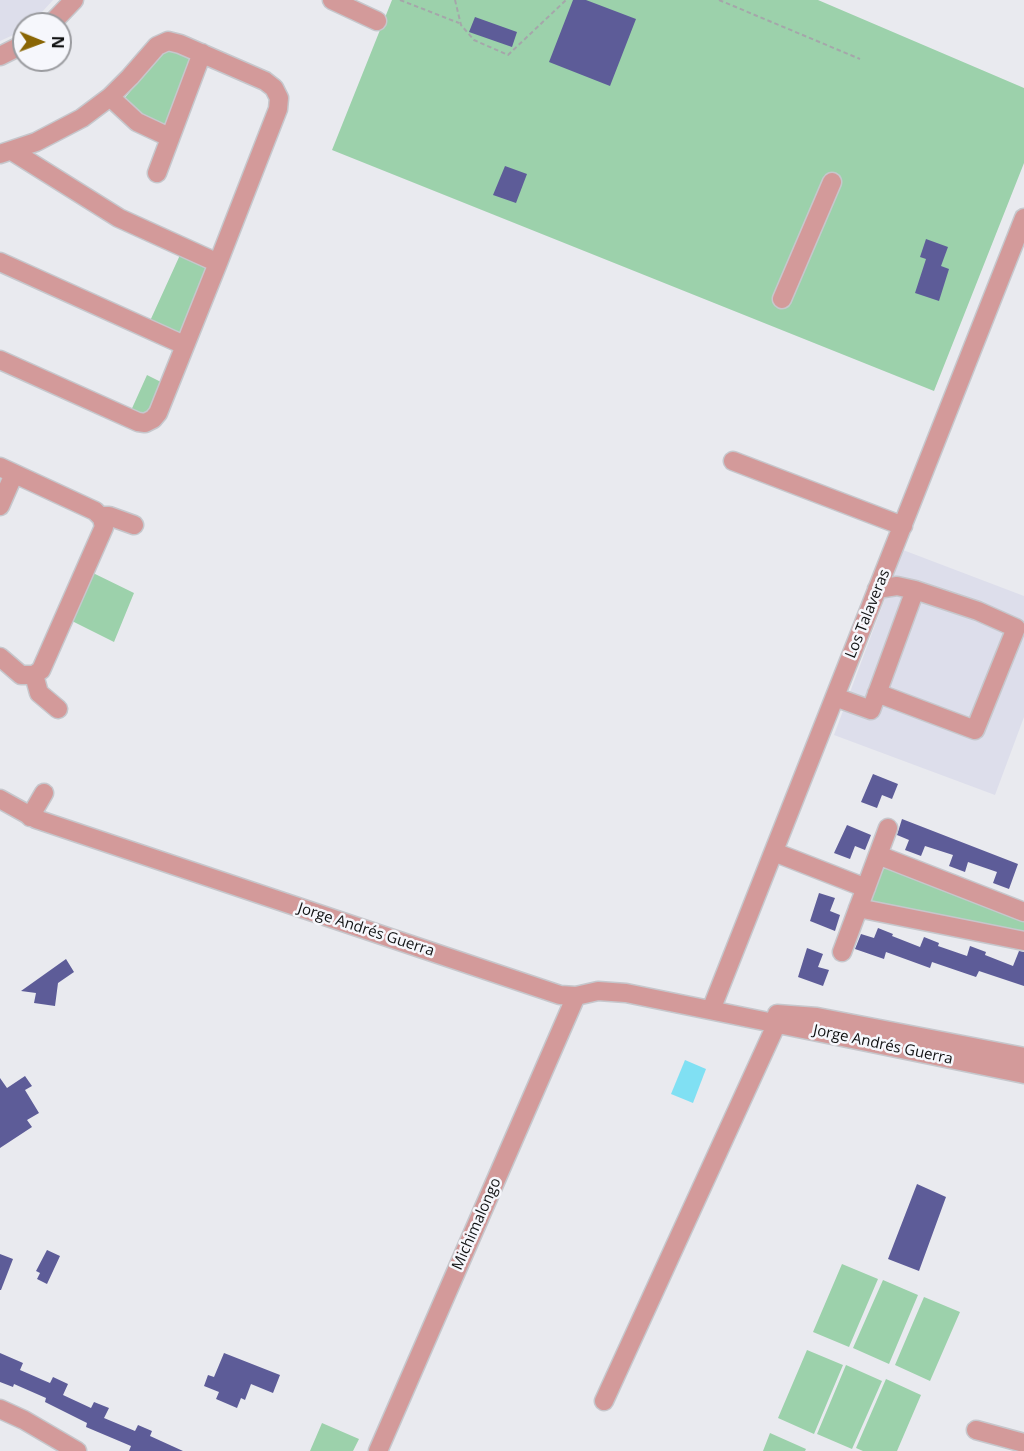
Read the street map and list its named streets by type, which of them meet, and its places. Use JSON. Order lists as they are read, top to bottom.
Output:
{
  "streets": {
    "street": ["Los Talaveras", "Jorge Andrés Guerra", "Michimalongo"]
  },
  "crossings": [
    ["Los Talaveras", "Jorge Andrés Guerra"],
    ["Jorge Andrés Guerra", "Michimalongo"]
  ],
  "north": "right"
}
